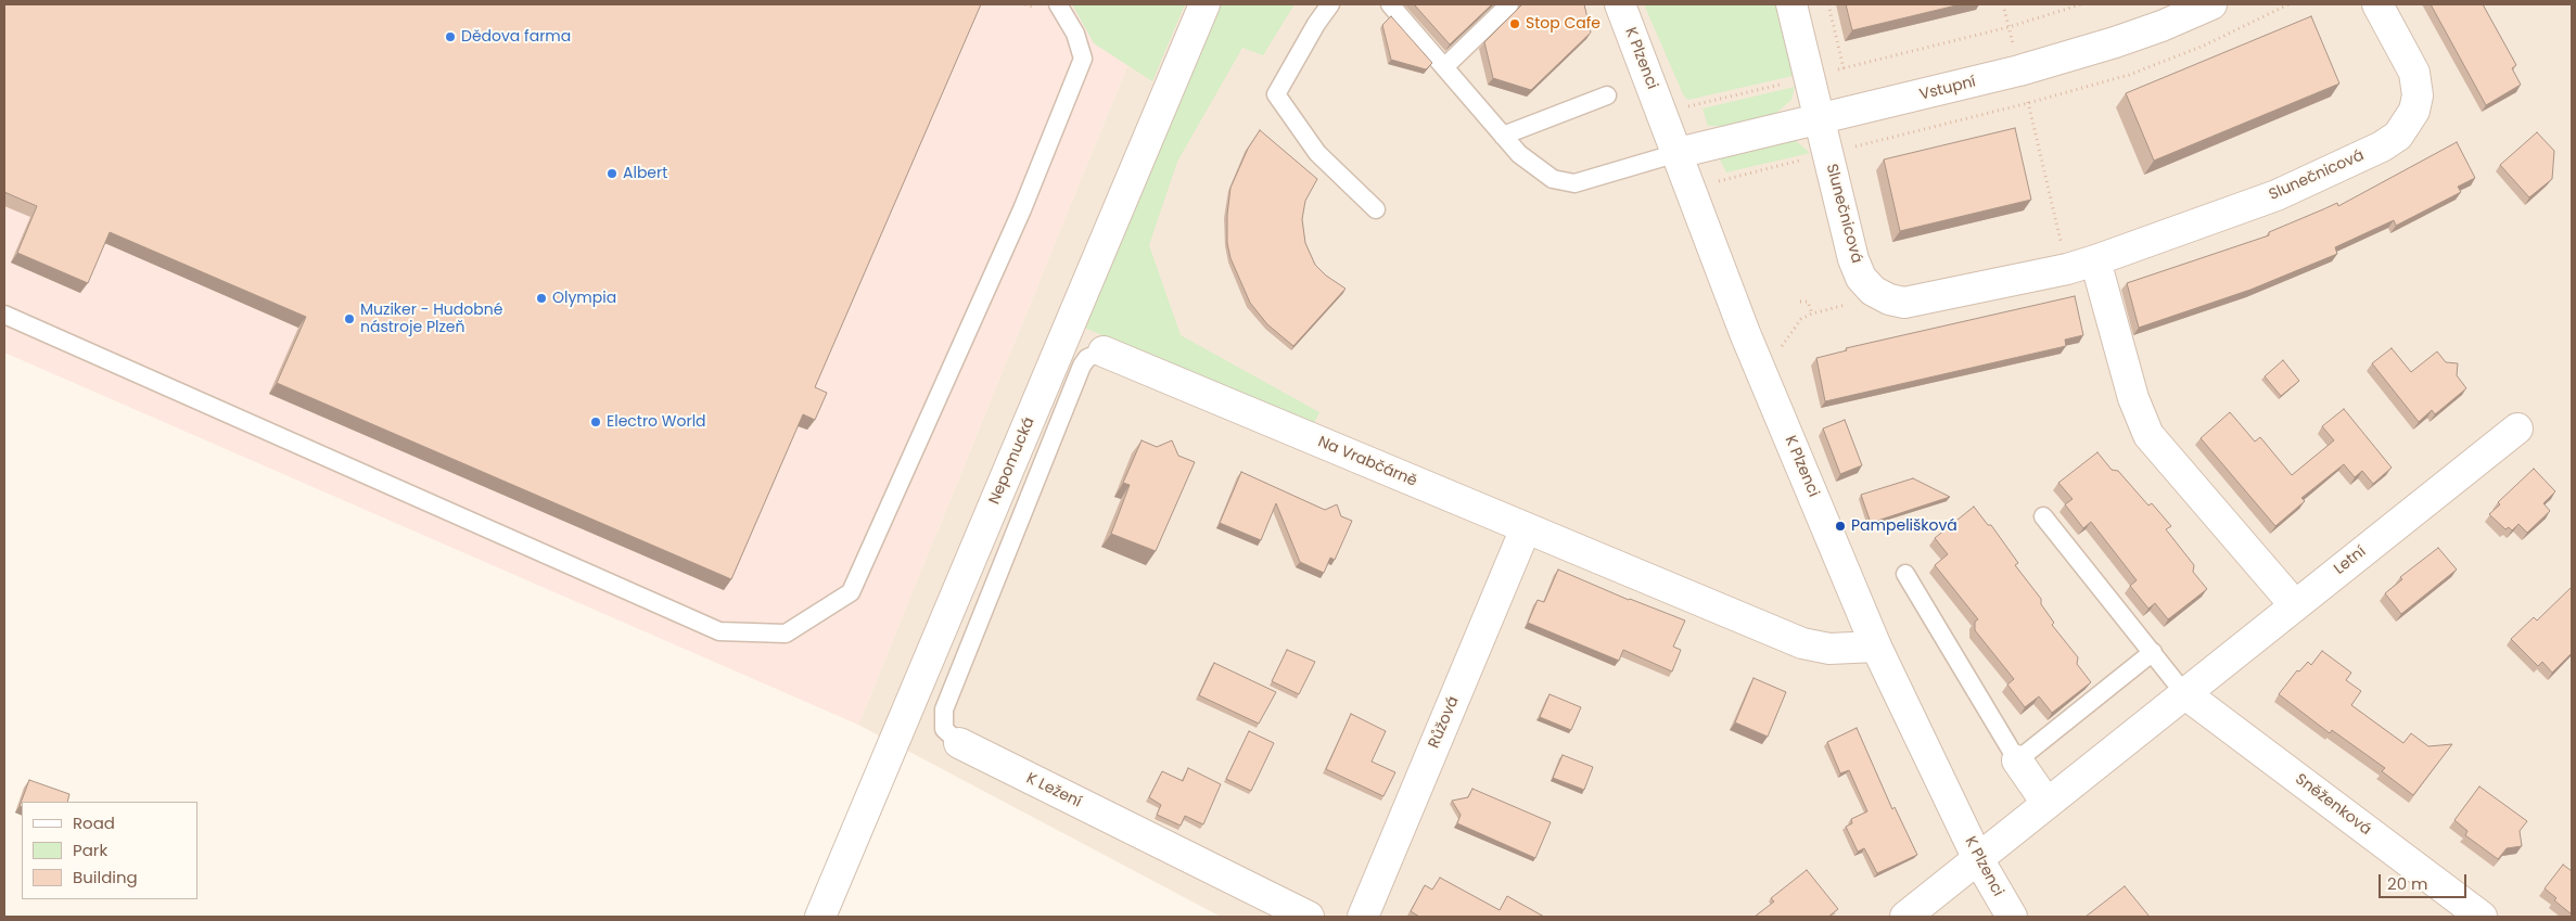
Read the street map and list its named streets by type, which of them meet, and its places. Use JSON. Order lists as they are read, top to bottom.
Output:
{
  "streets": {
    "street": [
      "K Plzenci",
      "Vstupní",
      "Slunečnicová",
      "Nepomucká",
      "Na Vrabčárně",
      "Letní",
      "Růžová",
      "K Ležení",
      "Sněženková"
    ]
  },
  "crossings": [
    ["K Plzenci", "Vstupní"],
    ["K Plzenci", "Na Vrabčárně"],
    ["K Plzenci", "Letní"],
    ["Vstupní", "Slunečnicová"],
    ["Na Vrabčárně", "Růžová"],
    ["Na Vrabčárně", "K Ležení"],
    ["Letní", "Sněženková"]
  ],
  "places": [
    "Stop Cafe",
    "Dědova farma",
    "Albert",
    "Olympia",
    "Muziker - Hudobné nástroje Plzeň",
    "Electro World",
    "Pampelišková"
  ],
  "legend": ["Road", "Park", "Building"],
  "scale_bar": "20 m"
}
